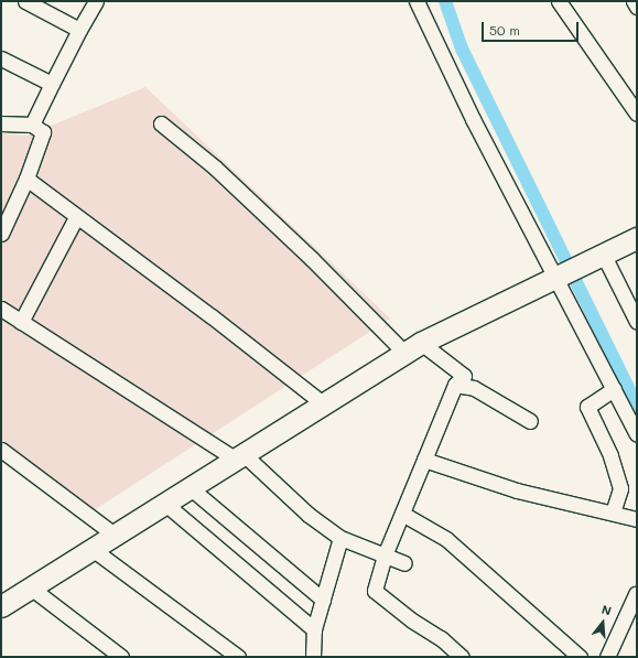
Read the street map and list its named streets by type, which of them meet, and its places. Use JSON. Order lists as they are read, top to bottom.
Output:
{
  "scale_bar": "50 m",
  "north": "top"
}
